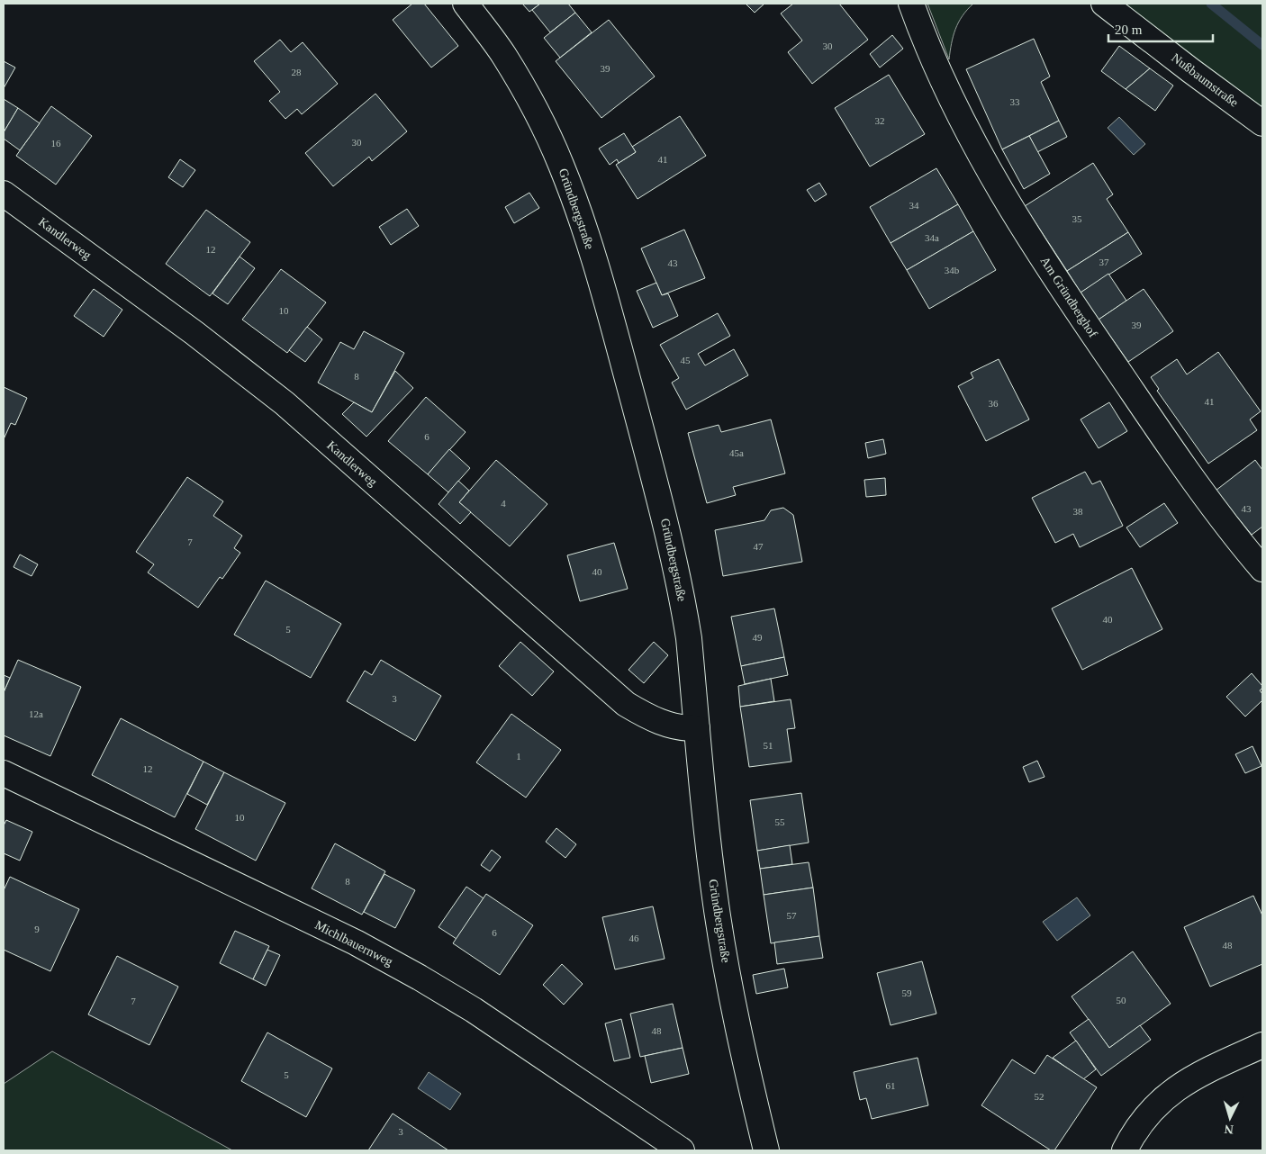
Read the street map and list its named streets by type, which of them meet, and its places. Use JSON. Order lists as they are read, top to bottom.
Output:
{
  "streets": {
    "street": [
      "Nußbaumstraße",
      "Gründbergstraße",
      "Kandlerweg",
      "Am Gründberghof",
      "Michlbauernweg"
    ]
  },
  "crossings": [
    ["Gründbergstraße", "Kandlerweg"]
  ],
  "house_numbers": [
    "30",
    "39",
    "28",
    "33",
    "32",
    "30",
    "16",
    "41",
    "34",
    "35",
    "34a",
    "12",
    "37",
    "43",
    "34b",
    "10",
    "39",
    "45",
    "8",
    "41",
    "36",
    "6",
    "45a",
    "4",
    "43",
    "38",
    "7",
    "47",
    "40",
    "40",
    "5",
    "49",
    "3",
    "12a",
    "51",
    "1",
    "12",
    "10",
    "55",
    "8",
    "57",
    "9",
    "6",
    "46",
    "48",
    "59",
    "50",
    "7",
    "48",
    "5",
    "61",
    "52",
    "3"
  ],
  "scale_bar": "20 m",
  "north": "bottom"
}
